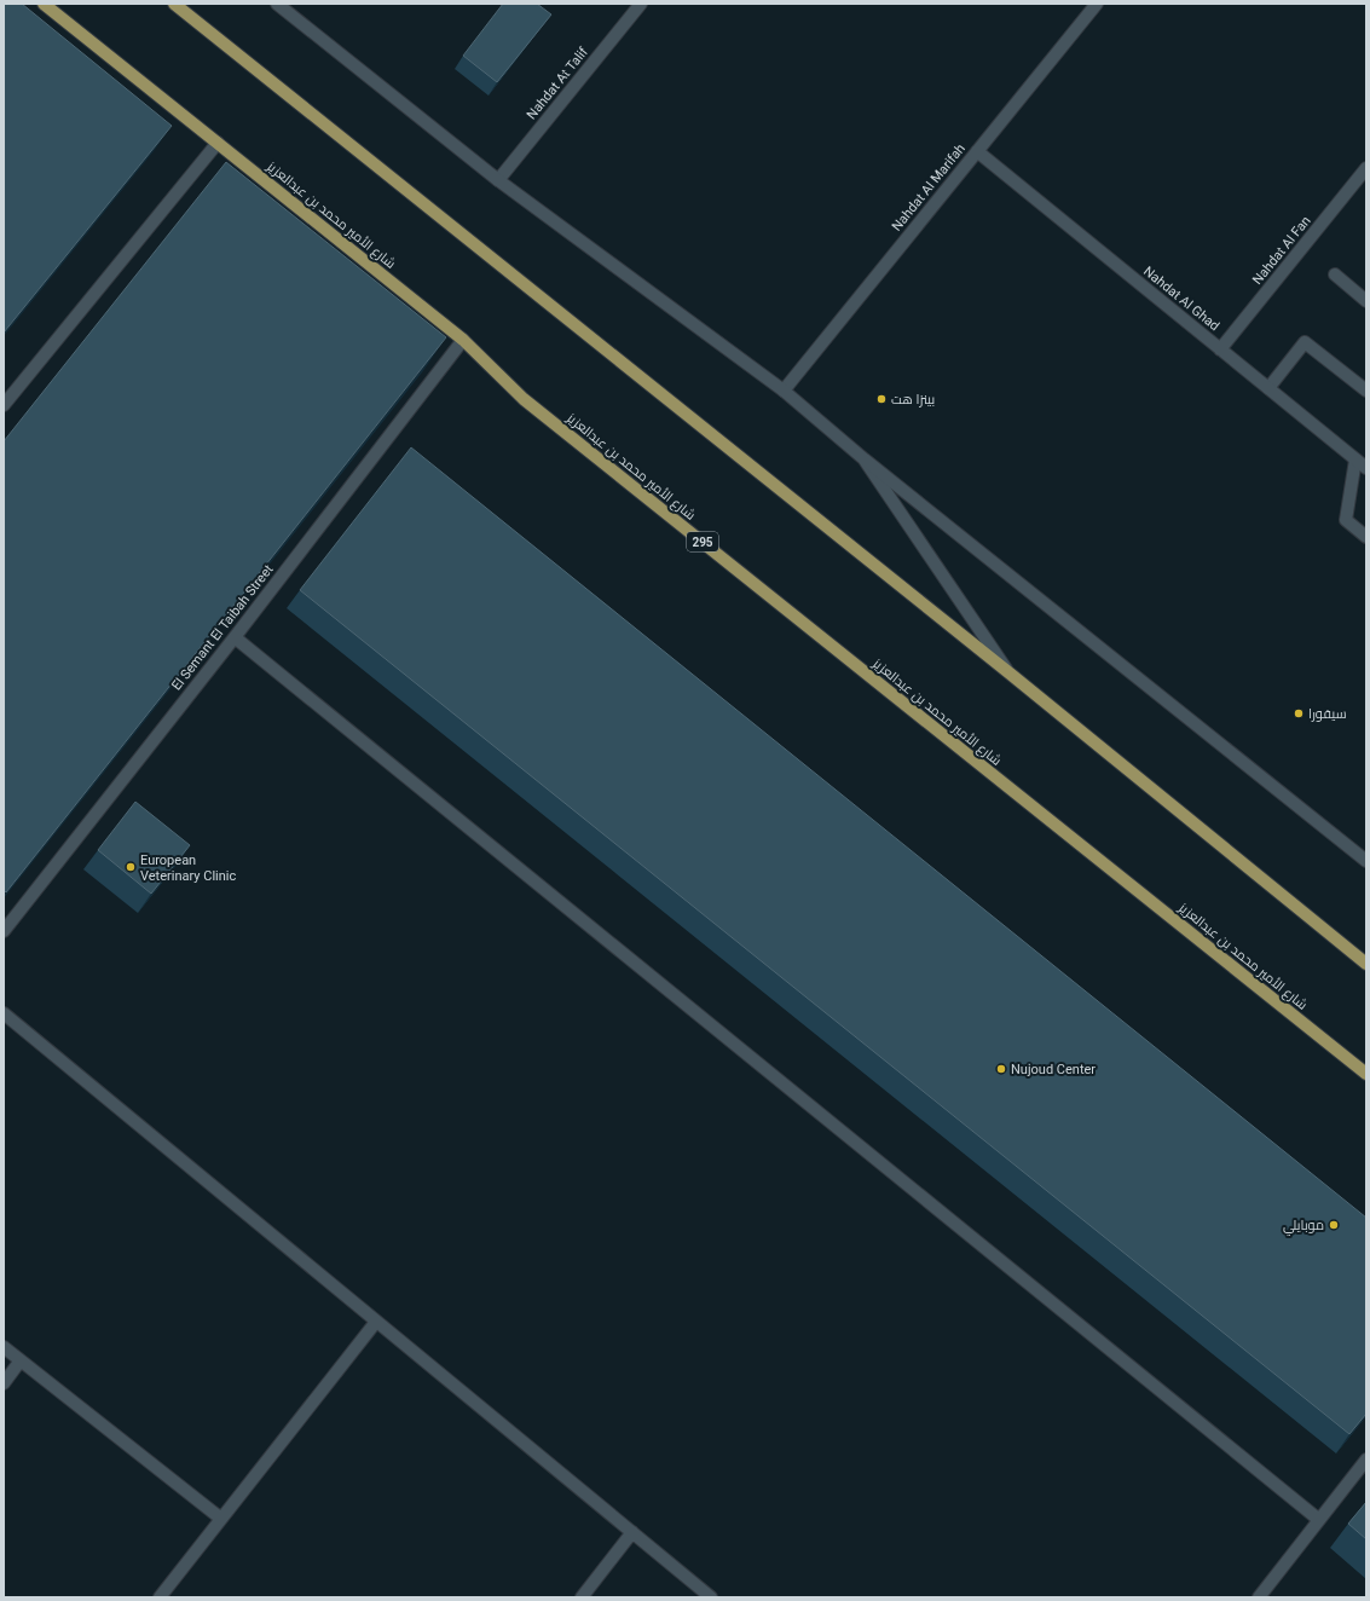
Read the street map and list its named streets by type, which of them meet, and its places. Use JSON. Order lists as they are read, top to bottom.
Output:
{
  "streets": {
    "main road": ["شارع الأمير محمد بن عبدالعزيز", "295"],
    "street": [
      "Nahdat At Talif",
      "Nahdat Al Marifah",
      "Nahdat Al Fan",
      "Nahdat Al Ghad",
      "El Semant El Taibah Street"
    ]
  },
  "crossings": [
    ["Nahdat Al Marifah", "Nahdat Al Ghad"],
    ["شارع الأمير محمد بن عبدالعزيز", "El Semant El Taibah Street"],
    ["Nahdat Al Fan", "Nahdat Al Ghad"]
  ],
  "places": [
    "بينزا هت",
    "سيفورا",
    "European Veterinary Clinic",
    "Nujoud Center",
    "موبايلي"
  ]
}
